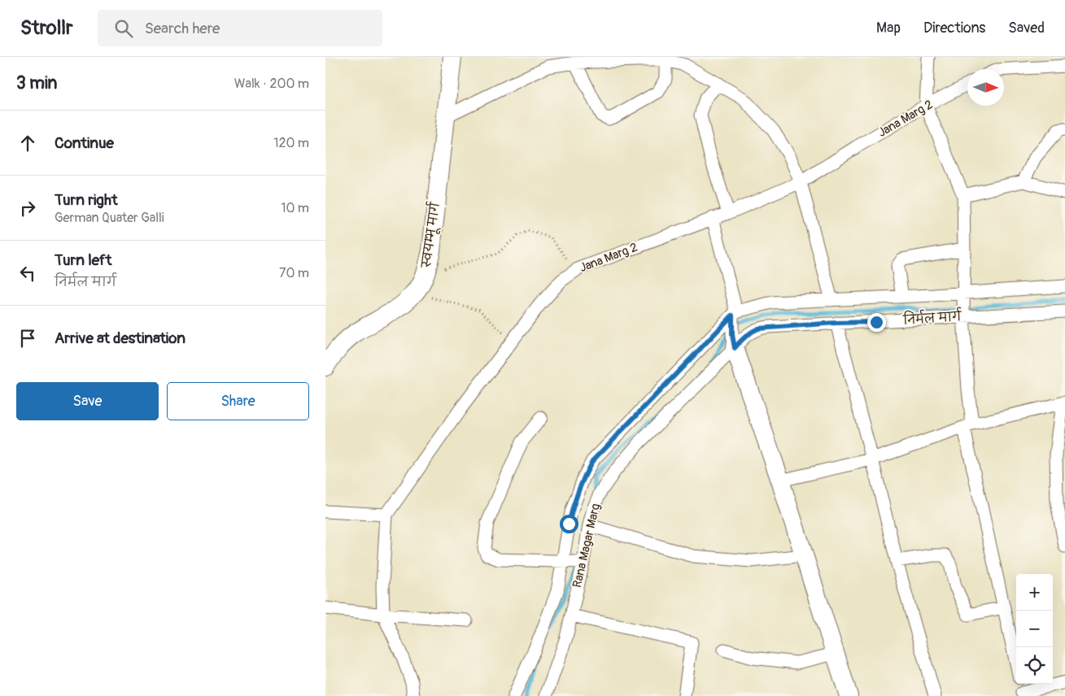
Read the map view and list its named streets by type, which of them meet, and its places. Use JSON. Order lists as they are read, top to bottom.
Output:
{
  "streets": {
    "street": [
      "Jana Marg 2",
      "स्वयम्भू मार्ग",
      "निर्मल मार्ग",
      "Rana Magar Marg"
    ]
  },
  "crossings": [
    ["निर्मल मार्ग", "Rana Magar Marg"]
  ],
  "north": "right",
  "page": {
    "header": "Strollr",
    "search": "Search here",
    "nav": ["Map", "Directions", "Saved"],
    "heading": ["3 min", "Walk · 200 m"],
    "list": [
      ["Continue", "120 m"],
      ["Turn right", "German Quater Galli", "10 m"],
      ["Turn left", "निर्मल मार्ग", "70 m"],
      "Arrive at destination"
    ],
    "buttons": ["Save", "Share"],
    "map_buttons": ["+", "−"]
  }
}
